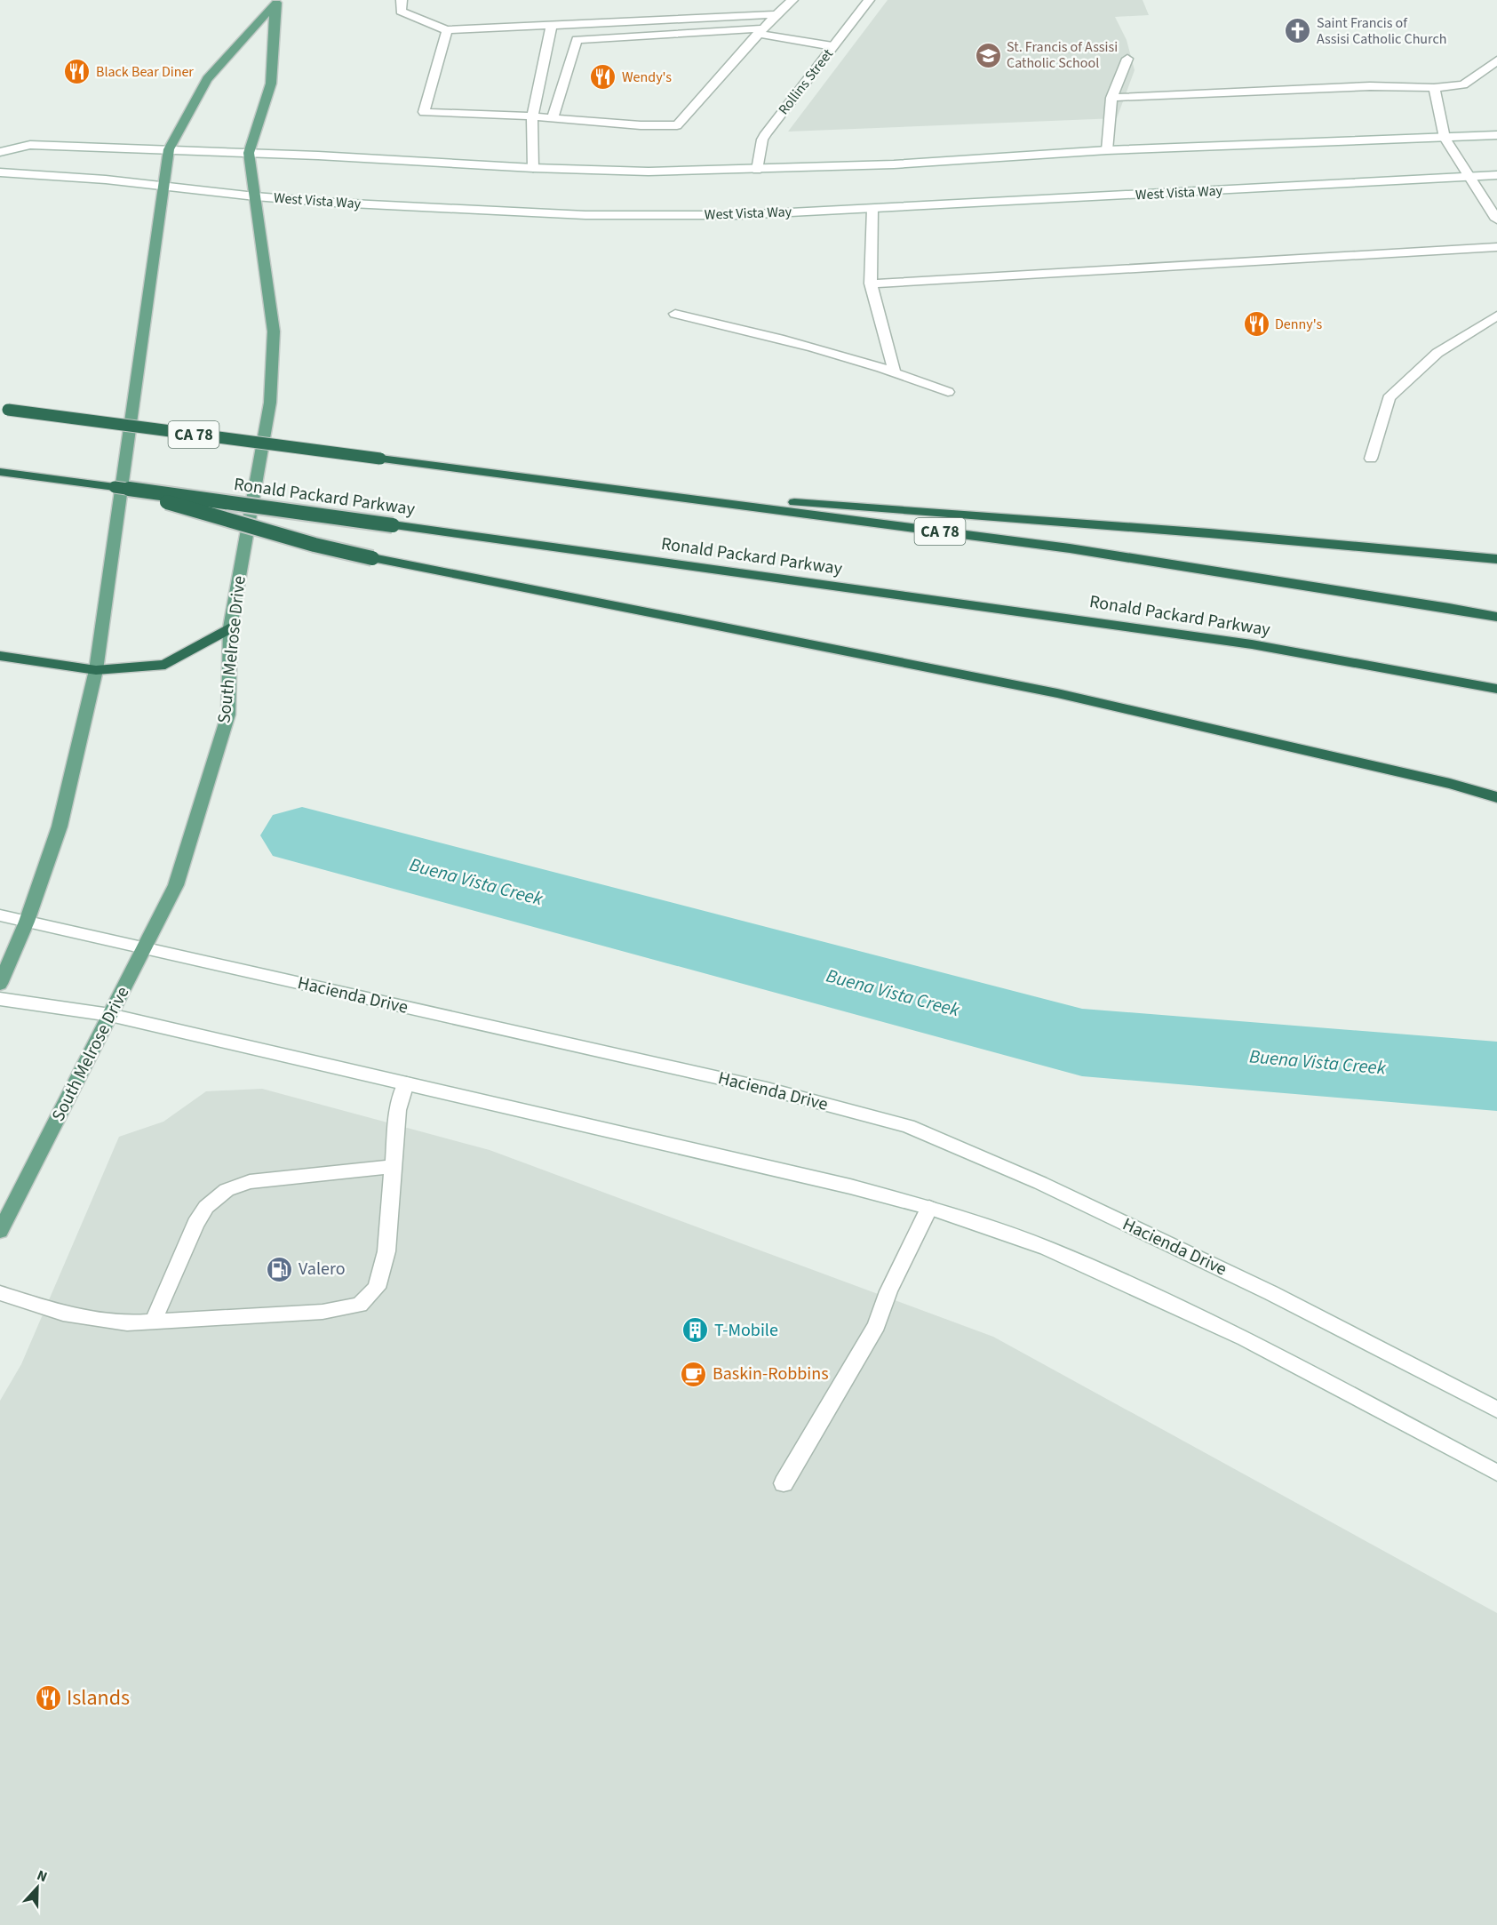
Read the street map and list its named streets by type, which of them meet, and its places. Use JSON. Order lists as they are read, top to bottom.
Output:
{
  "streets": {
    "highway": ["CA 78", "Ronald Packard Parkway"],
    "main road": [
      "Rollins Street",
      "West Vista Way",
      "South Melrose Drive",
      "Hacienda Drive"
    ]
  },
  "crossings": [
    ["West Vista Way", "South Melrose Drive"],
    ["South Melrose Drive", "Hacienda Drive"]
  ],
  "water": ["Buena Vista Creek"],
  "places": {
    "church": ["Saint Francis of Assisi Catholic Church"],
    "school or university": ["St. Francis of Assisi Catholic School"],
    "restaurant": [
      "Black Bear Diner",
      "Wendy's",
      "Denny's",
      "Islands"
    ],
    "fuel station": ["Valero"],
    "building": ["T-Mobile"],
    "cafe": ["Baskin-Robbins"]
  },
  "north": "top"
}
